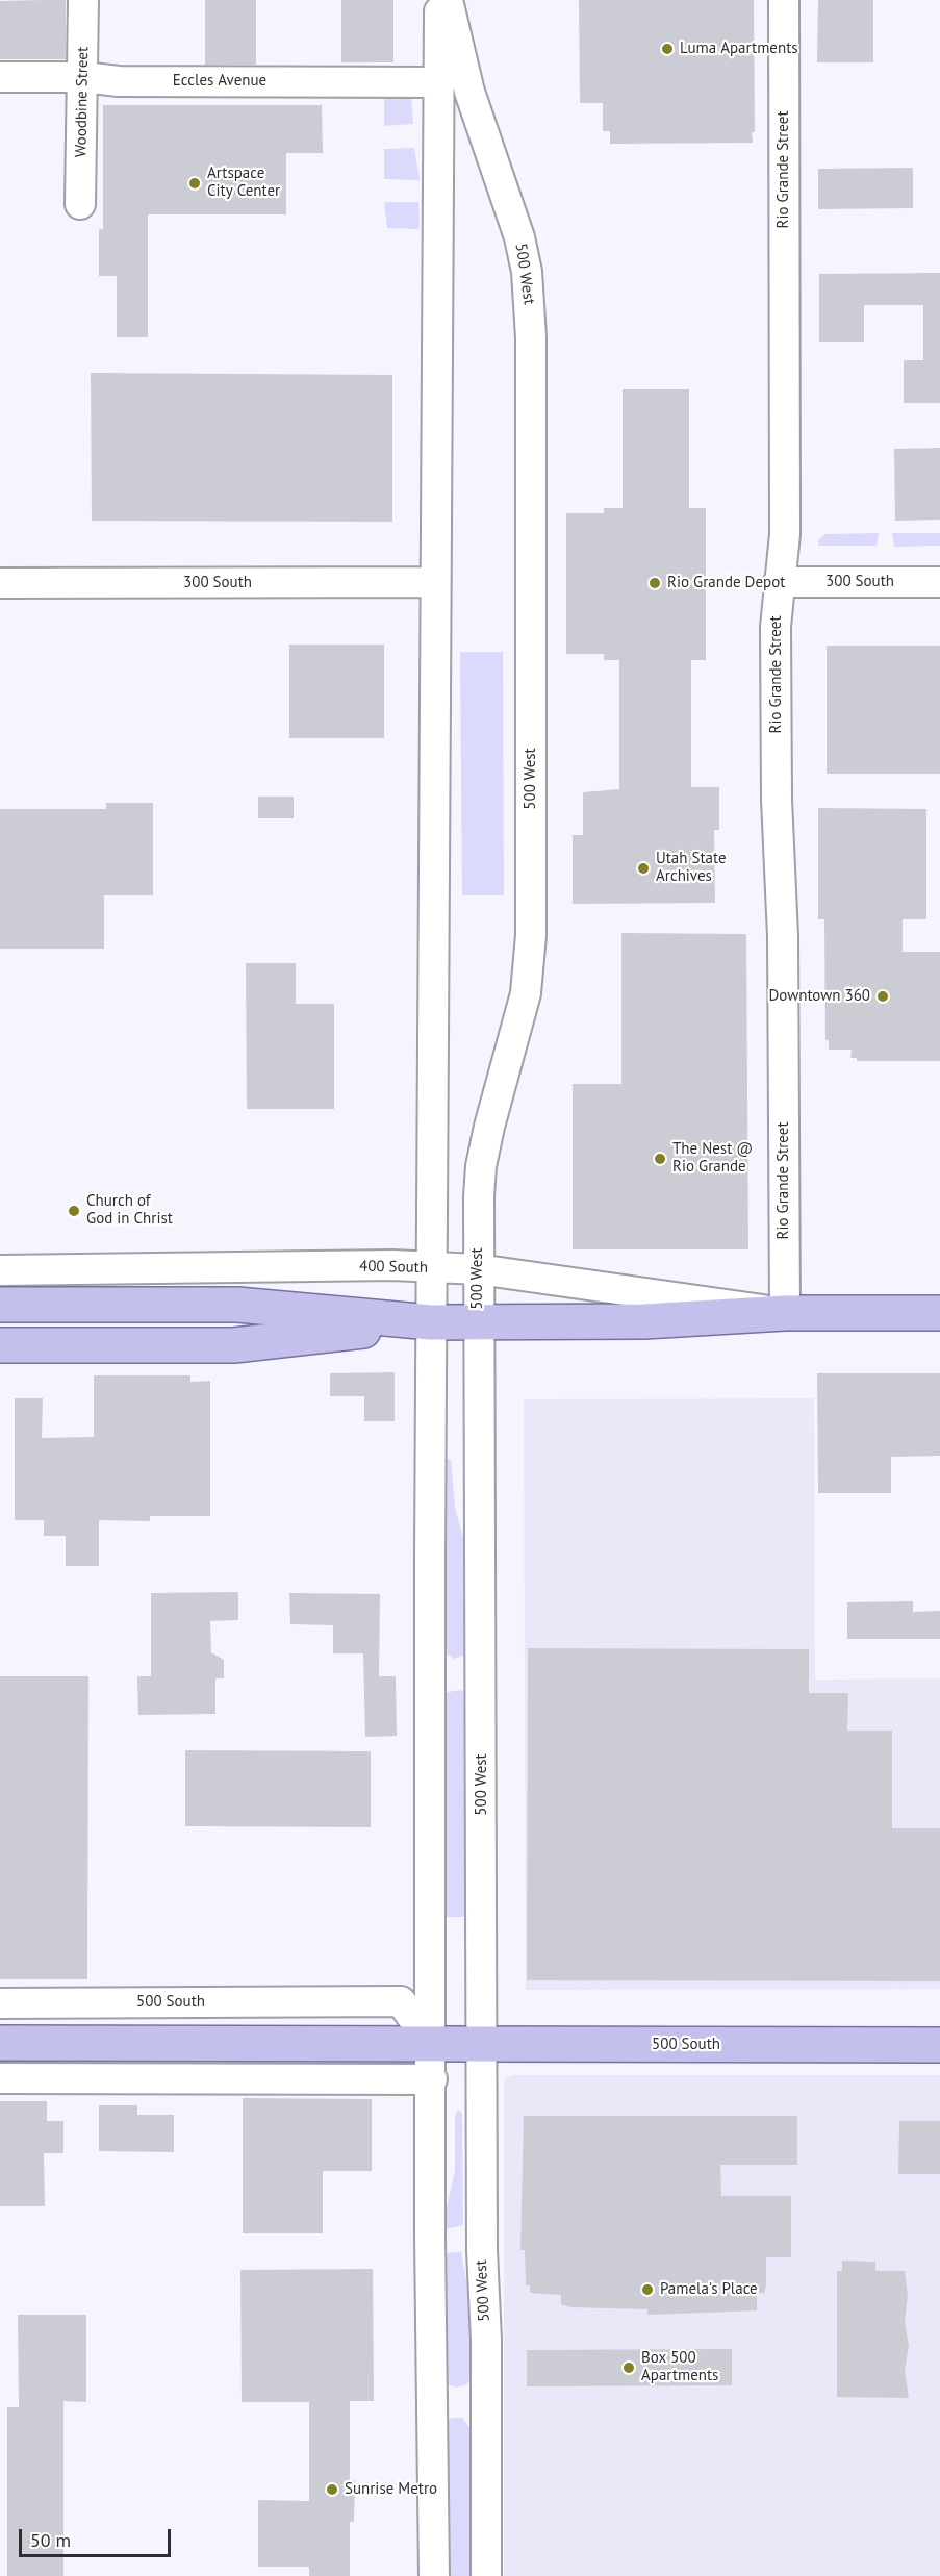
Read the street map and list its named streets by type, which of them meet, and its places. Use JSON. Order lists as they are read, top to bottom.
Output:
{
  "streets": {
    "main road": ["400 South", "500 South"],
    "street": [
      "Eccles Avenue",
      "Woodbine Street",
      "Rio Grande Street",
      "500 West",
      "300 South"
    ]
  },
  "crossings": [
    ["Eccles Avenue", "Woodbine Street"],
    ["Rio Grande Street", "300 South"],
    ["Rio Grande Street", "400 South"],
    ["500 West", "400 South"],
    ["500 West", "500 South"]
  ],
  "places": [
    "Luma Apartments",
    "Artspace City Center",
    "Rio Grande Depot",
    "Utah State Archives",
    "Downtown 360",
    "The Nest @ Rio Grande",
    "Church of God in Christ",
    "Pamela's Place",
    "Box 500 Apartments",
    "Sunrise Metro"
  ],
  "scale_bar": "50 m"
}
